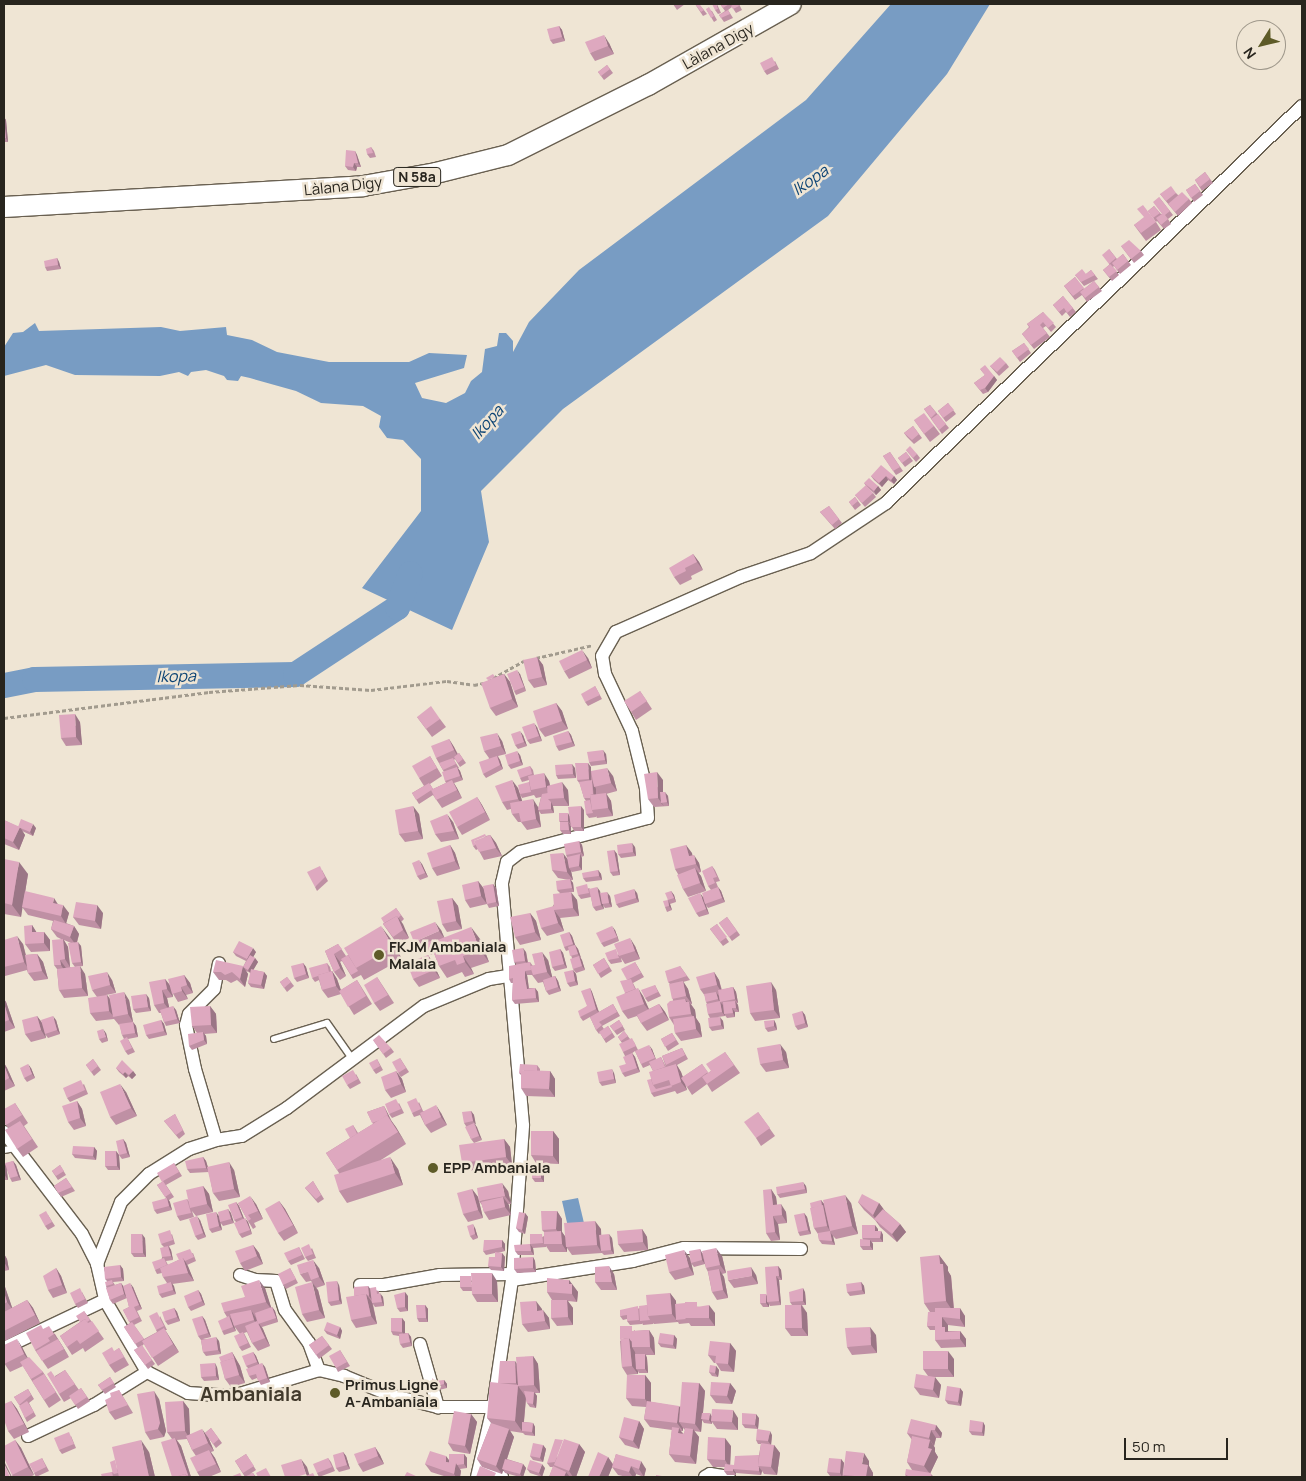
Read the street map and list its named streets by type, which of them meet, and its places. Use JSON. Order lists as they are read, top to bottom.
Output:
{
  "streets": {
    "main road": ["Làlana Digy", "N 58a"]
  },
  "districts": ["Ambaniala"],
  "water": ["Ikopa"],
  "places": ["FKJM Ambaniala Malala", "EPP Ambaniala", "Primus Ligne A-Ambaniala"],
  "scale_bar": "50 m",
  "north": "bottom left"
}
